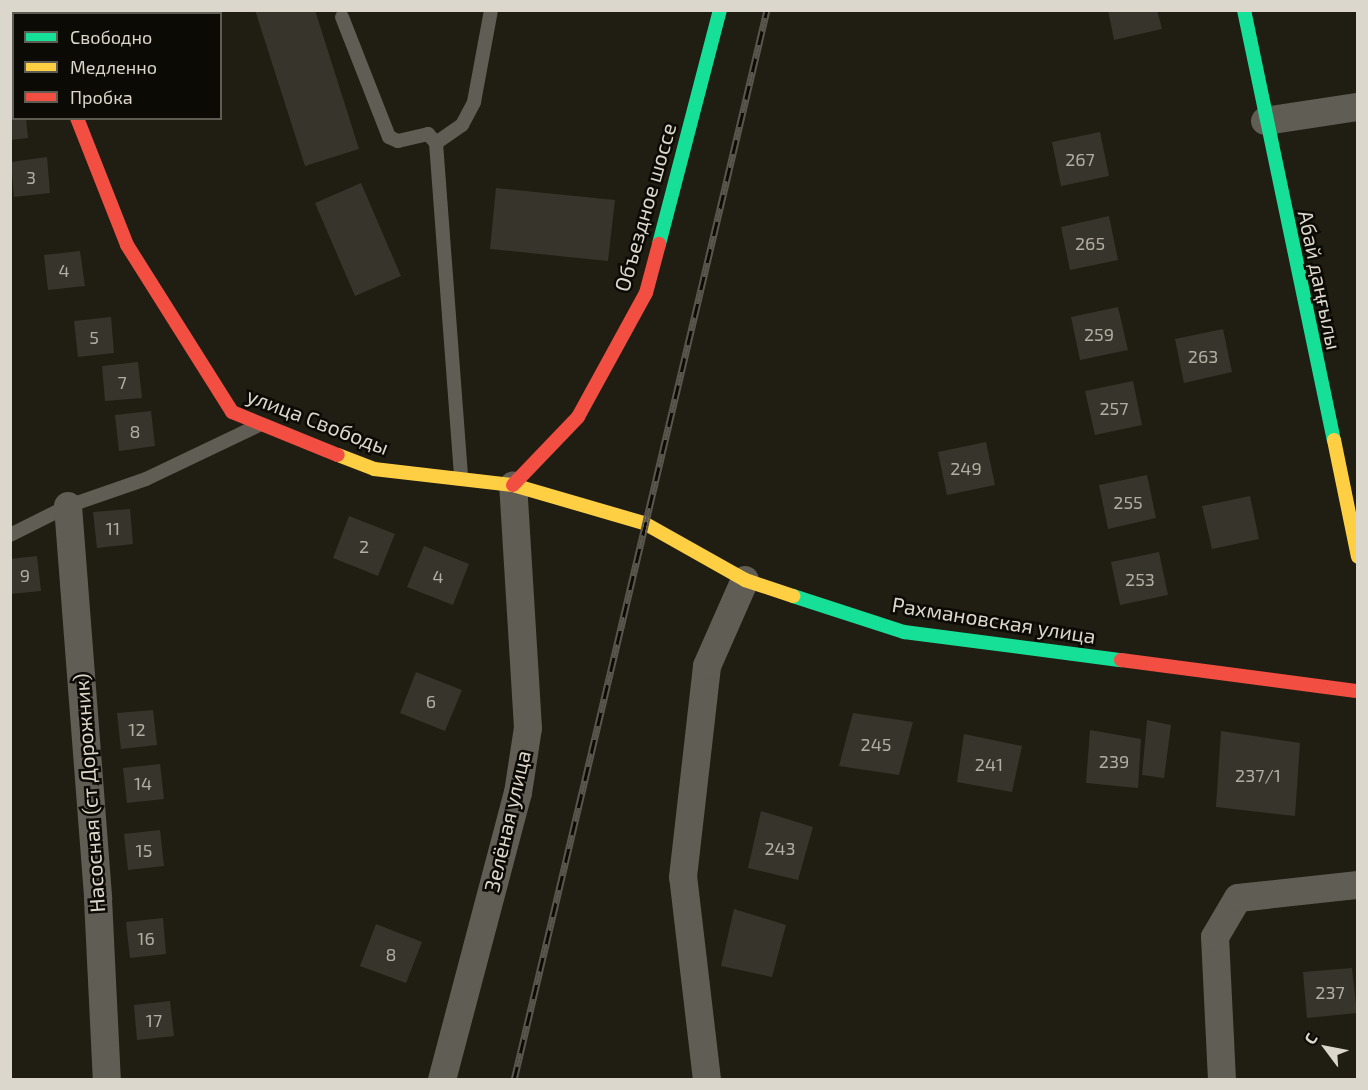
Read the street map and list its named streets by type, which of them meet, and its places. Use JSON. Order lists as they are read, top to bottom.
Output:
{
  "streets": {
    "street": [
      "Объездное шоссе",
      "Абай даңғылы",
      "улица Свободы",
      "Рахмановская улица",
      "Насосная (ст Дорожник)",
      "Зелёная улица"
    ]
  },
  "crossings": [
    ["Объездное шоссе", "улица Свободы"],
    ["Объездное шоссе", "Зелёная улица"],
    ["улица Свободы", "Рахмановская улица"],
    ["улица Свободы", "Зелёная улица"]
  ],
  "house_numbers": [
    "267",
    "3",
    "265",
    "4",
    "259",
    "5",
    "263",
    "7",
    "257",
    "8",
    "249",
    "255",
    "11",
    "2",
    "9",
    "4",
    "253",
    "6",
    "12",
    "245",
    "239",
    "241",
    "237/1",
    "14",
    "243",
    "15",
    "16",
    "8",
    "237",
    "17"
  ],
  "legend": ["Свободно", "Медленно", "Пробка"],
  "north": "top left"
}
